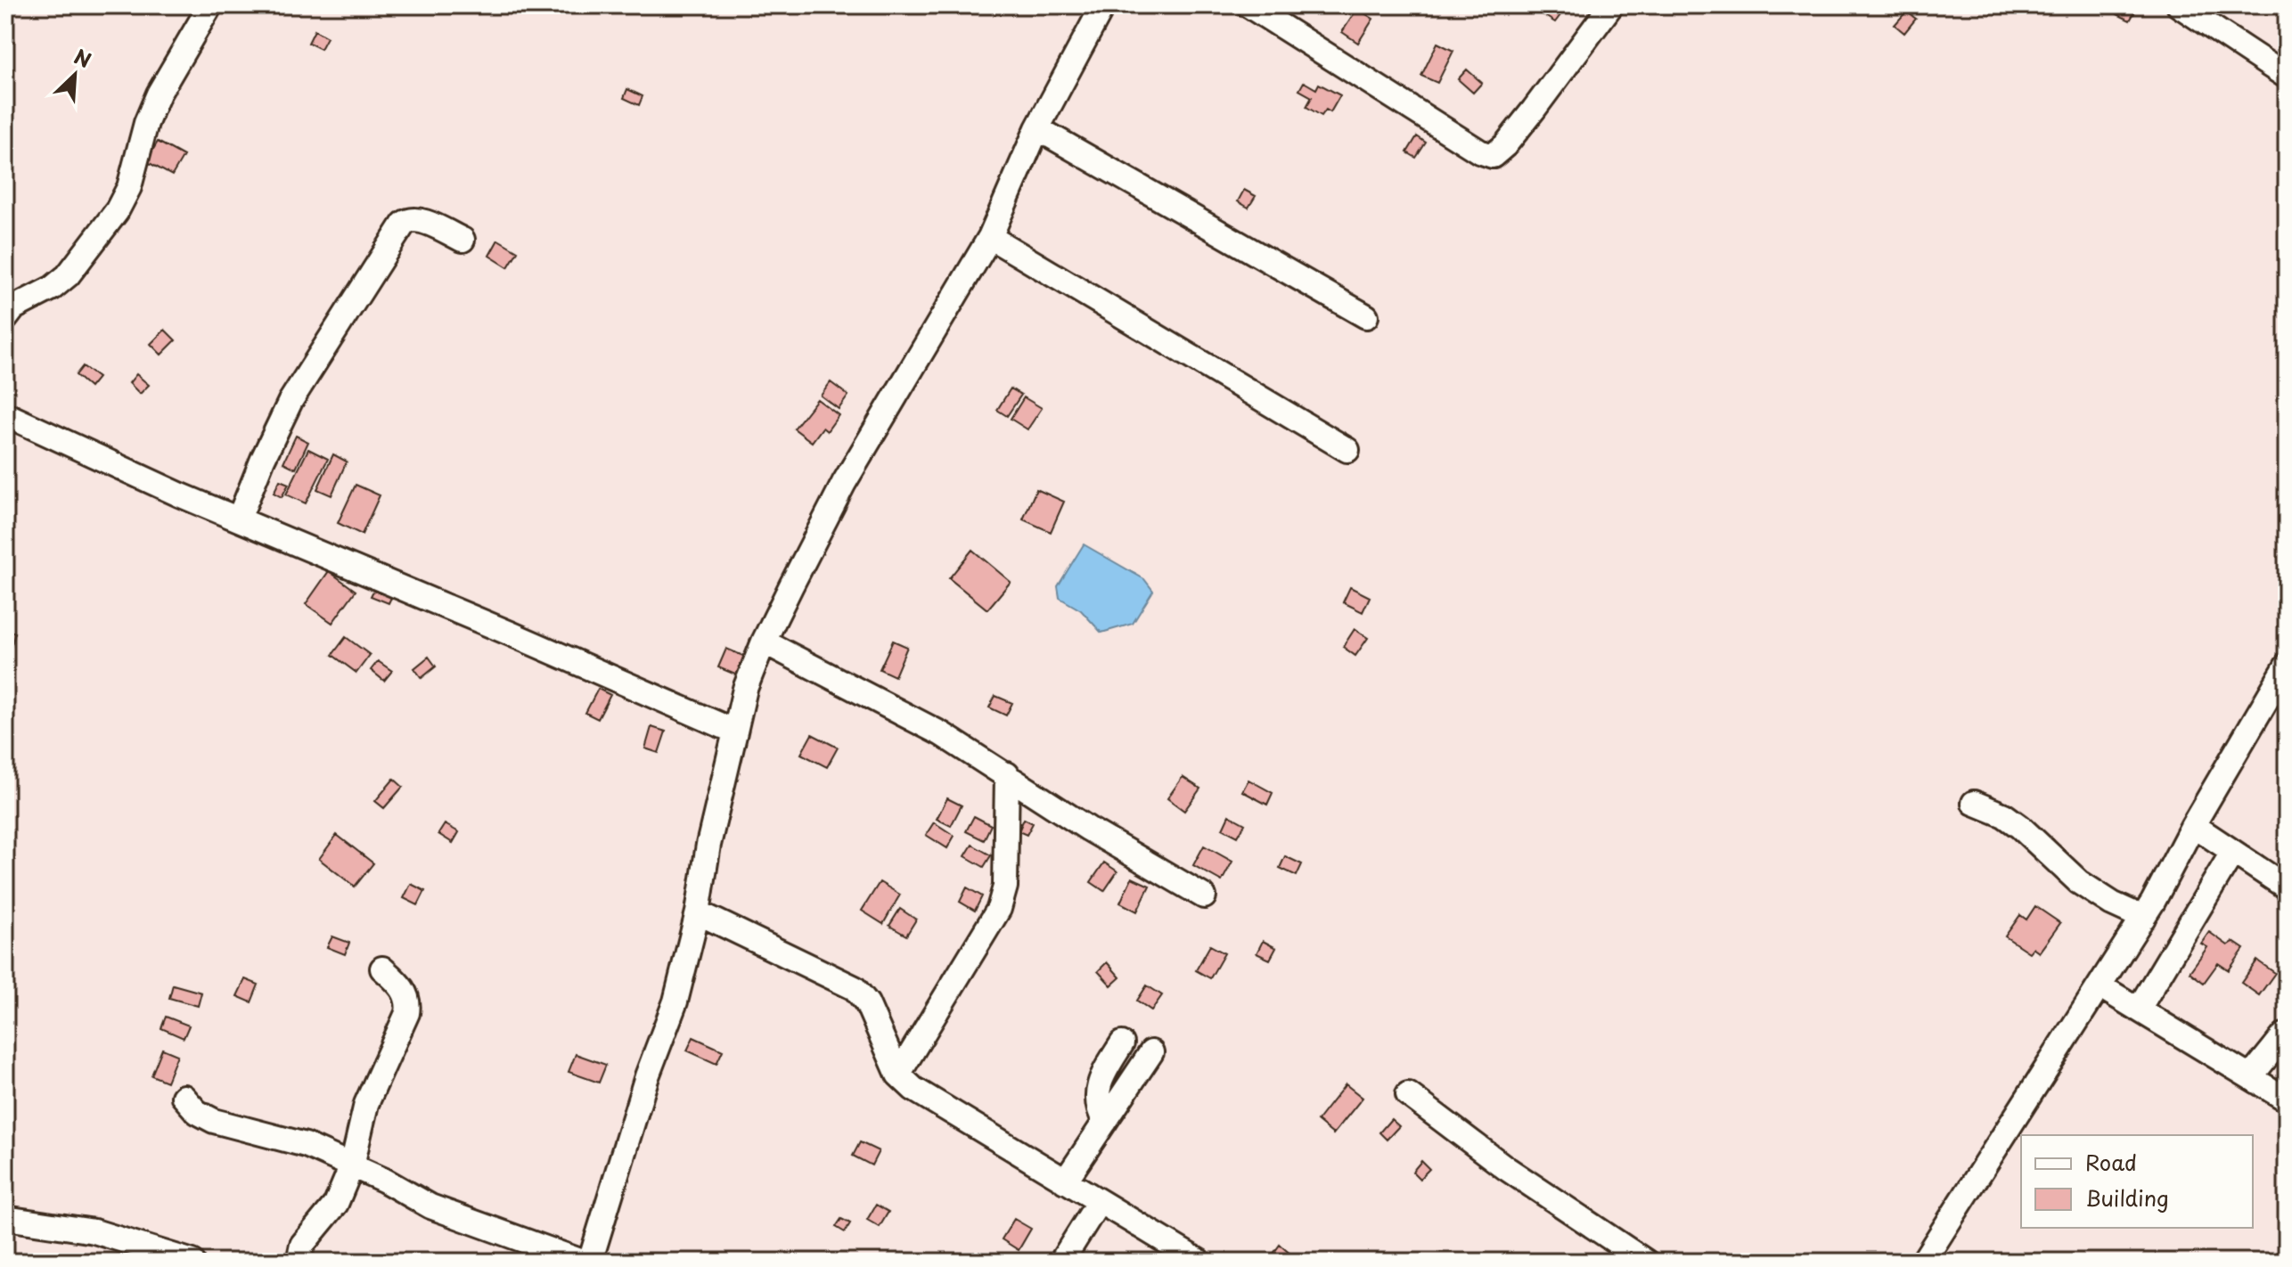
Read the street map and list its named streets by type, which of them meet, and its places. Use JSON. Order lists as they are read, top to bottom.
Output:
{
  "legend": ["Road", "Building"],
  "north": "top right"
}
